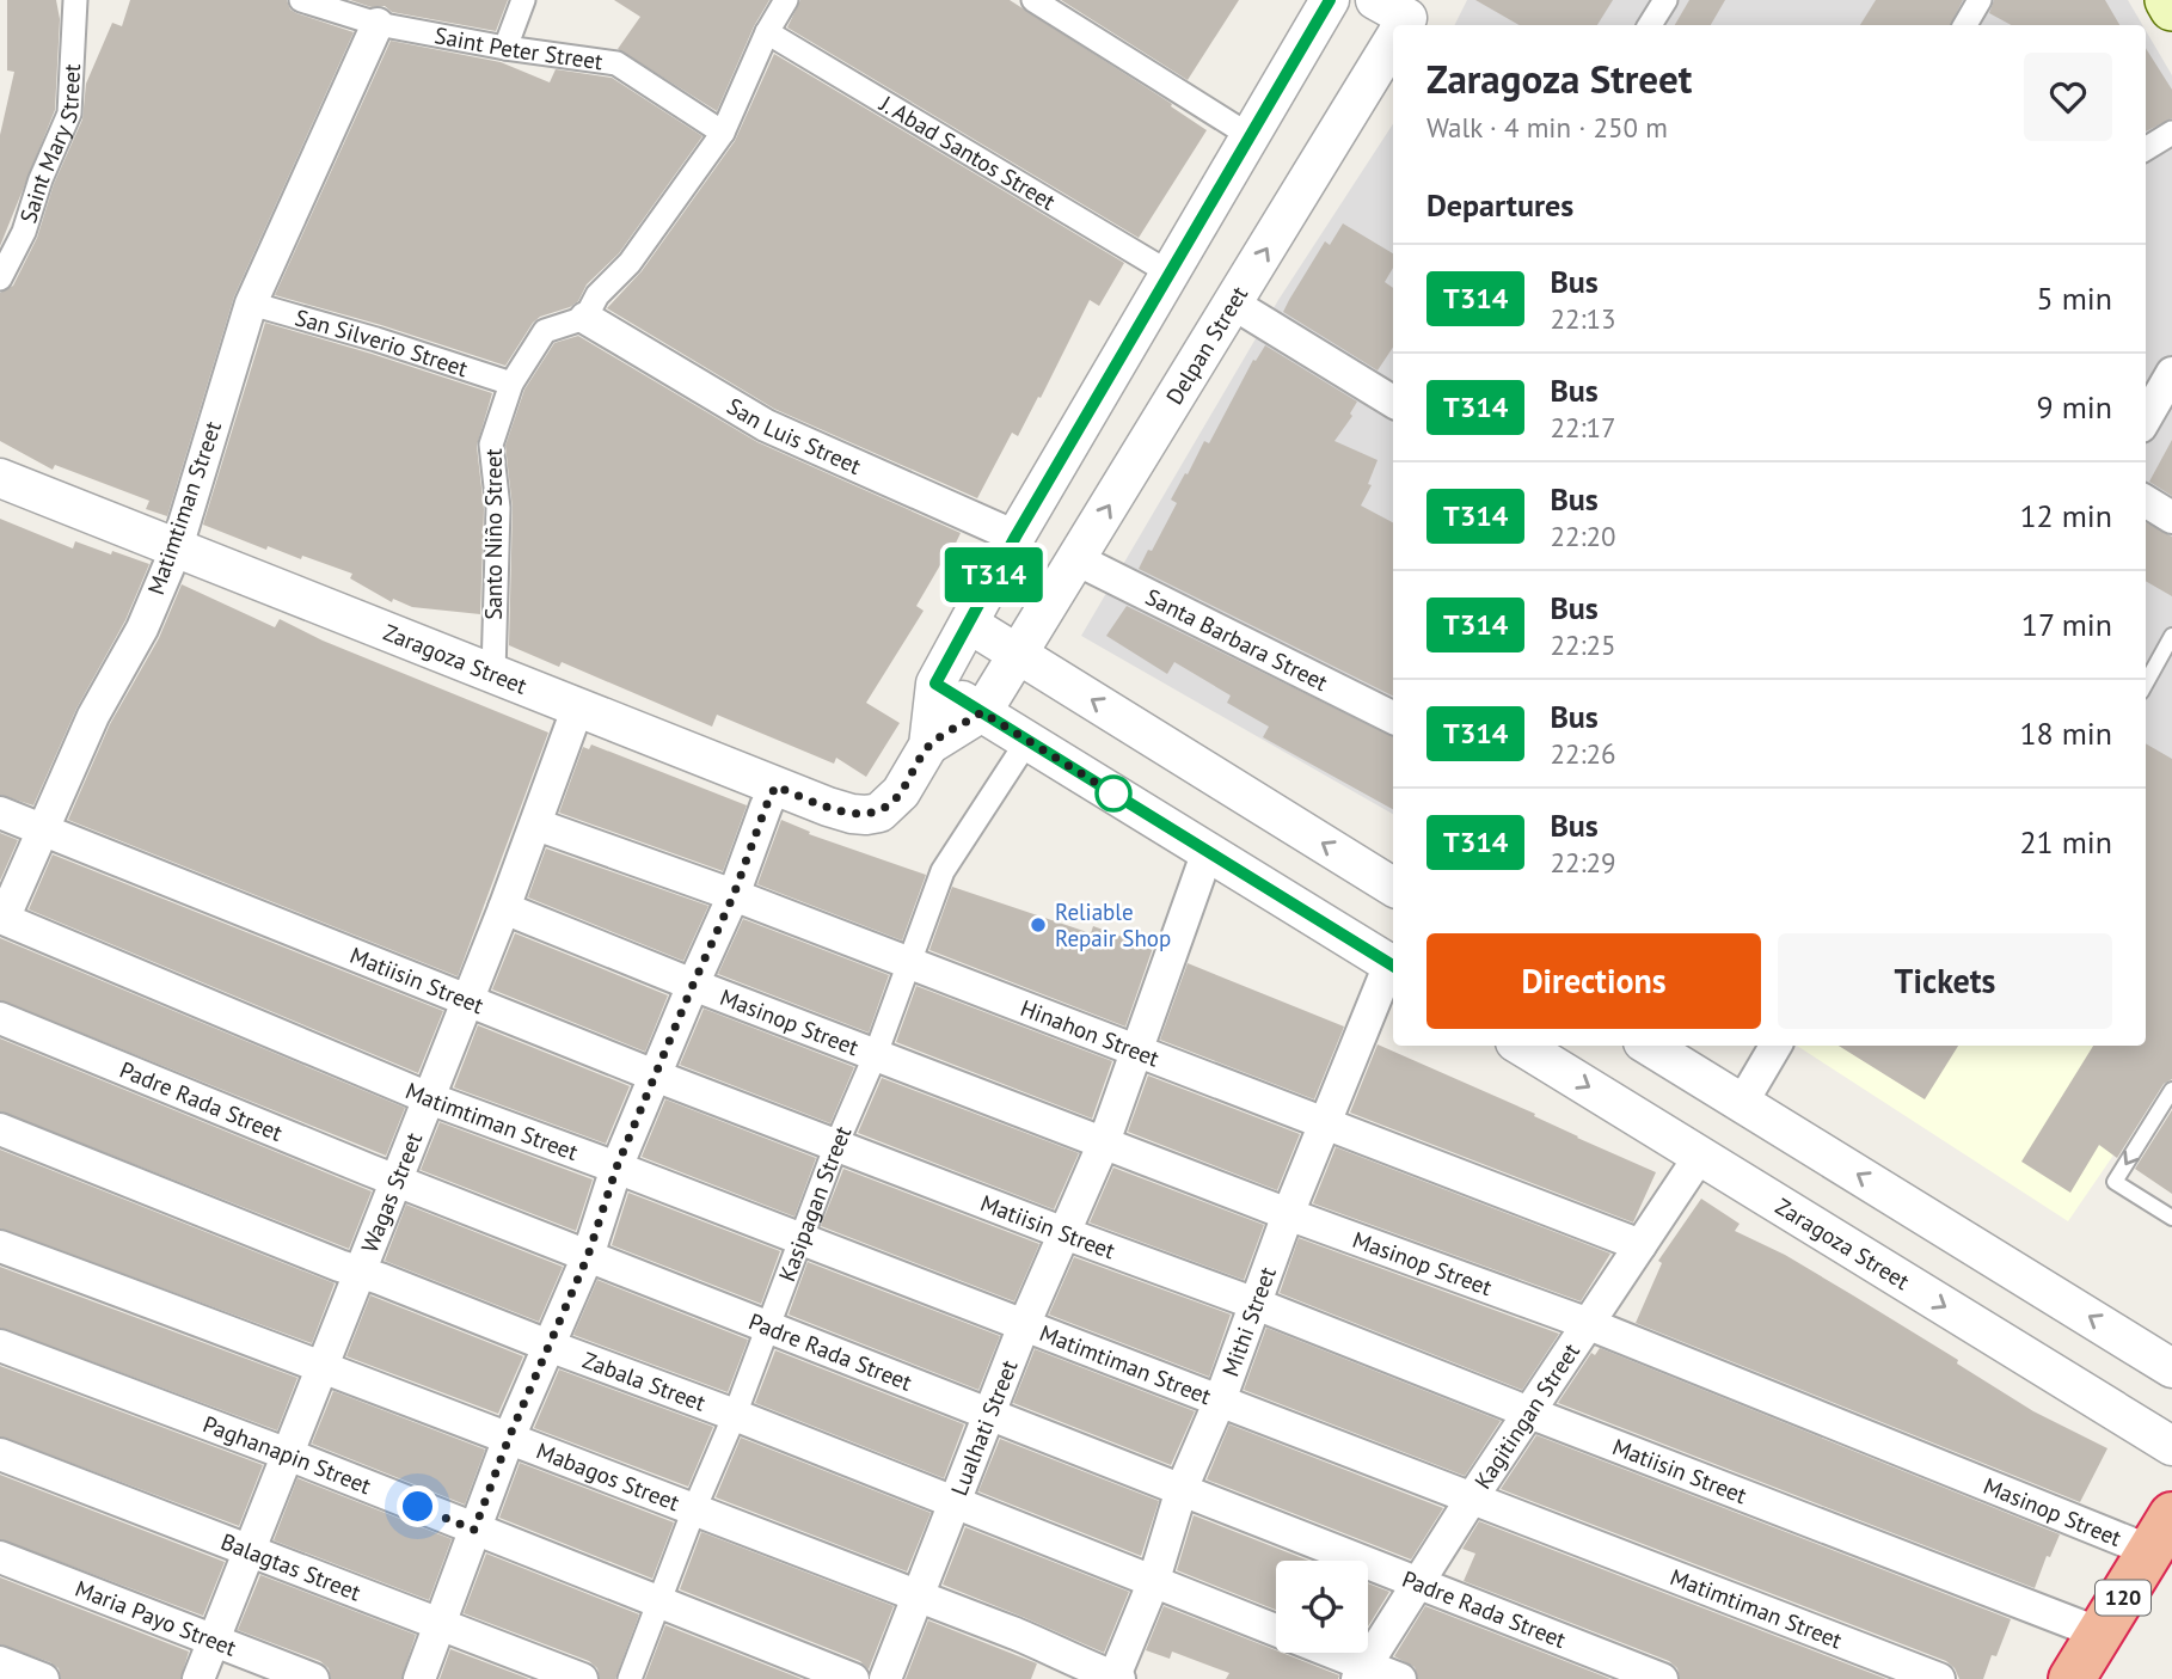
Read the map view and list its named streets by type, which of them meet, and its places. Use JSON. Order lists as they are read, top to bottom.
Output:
{
  "streets": {
    "highway": ["120"],
    "street": [
      "Saint Peter Street",
      "Saint Mary Street",
      "J. Abad Santos Street",
      "San Silverio Street",
      "Delpan Street",
      "San Luis Street",
      "Matimtiman Street",
      "Santo Niño Street",
      "Santa Barbara Street",
      "Zaragoza Street",
      "Matiisin Street",
      "Masinop Street",
      "Hinahon Street",
      "Padre Rada Street",
      "Wagas Street",
      "Kasipagan Street",
      "Mithi Street",
      "Zabala Street",
      "Kagitingan Street",
      "Lualhati Street",
      "Paghanapin Street",
      "Mabagos Street",
      "Balagtas Street",
      "Maria Payo Street"
    ]
  },
  "crossings": [
    ["Saint Peter Street", "Matimtiman Street"],
    ["San Silverio Street", "Matimtiman Street"],
    ["San Silverio Street", "Santo Niño Street"],
    ["Delpan Street", "Santa Barbara Street"],
    ["Delpan Street", "Zaragoza Street"],
    ["San Luis Street", "Santo Niño Street"],
    ["Matimtiman Street", "Zaragoza Street"],
    ["Matimtiman Street", "Matiisin Street"],
    ["Matimtiman Street", "Masinop Street"],
    ["Matimtiman Street", "Wagas Street"],
    ["Matimtiman Street", "Kasipagan Street"],
    ["Matimtiman Street", "Mithi Street"],
    ["Matimtiman Street", "Kagitingan Street"],
    ["Matimtiman Street", "Lualhati Street"],
    ["Santo Niño Street", "Zaragoza Street"],
    ["Zaragoza Street", "Masinop Street"],
    ["Zaragoza Street", "Wagas Street"],
    ["Zaragoza Street", "Kagitingan Street"],
    ["Matiisin Street", "Masinop Street"],
    ["Matiisin Street", "Wagas Street"],
    ["Matiisin Street", "Kasipagan Street"],
    ["Matiisin Street", "Mithi Street"],
    ["Matiisin Street", "Kagitingan Street"],
    ["Matiisin Street", "Lualhati Street"],
    ["Matiisin Street", "120"],
    ["Masinop Street", "Hinahon Street"],
    ["Masinop Street", "Padre Rada Street"],
    ["Masinop Street", "Wagas Street"],
    ["Masinop Street", "Kasipagan Street"],
    ["Masinop Street", "Mithi Street"],
    ["Masinop Street", "Zabala Street"],
    ["Masinop Street", "Kagitingan Street"],
    ["Masinop Street", "Lualhati Street"],
    ["Masinop Street", "Paghanapin Street"],
    ["Masinop Street", "Mabagos Street"],
    ["Masinop Street", "Balagtas Street"],
    ["Masinop Street", "120"],
    ["Hinahon Street", "Wagas Street"],
    ["Hinahon Street", "Kasipagan Street"],
    ["Hinahon Street", "Mithi Street"],
    ["Hinahon Street", "Kagitingan Street"],
    ["Hinahon Street", "Lualhati Street"],
    ["Padre Rada Street", "Wagas Street"],
    ["Padre Rada Street", "Kasipagan Street"],
    ["Padre Rada Street", "Mithi Street"],
    ["Padre Rada Street", "Kagitingan Street"],
    ["Padre Rada Street", "Lualhati Street"],
    ["Wagas Street", "Zabala Street"],
    ["Wagas Street", "Paghanapin Street"],
    ["Wagas Street", "Mabagos Street"],
    ["Wagas Street", "Balagtas Street"],
    ["Wagas Street", "Maria Payo Street"],
    ["Kasipagan Street", "Zabala Street"],
    ["Kasipagan Street", "Paghanapin Street"],
    ["Kasipagan Street", "Mabagos Street"],
    ["Mithi Street", "Zabala Street"],
    ["Mithi Street", "Mabagos Street"],
    ["Zabala Street", "Kagitingan Street"],
    ["Zabala Street", "Lualhati Street"],
    ["Lualhati Street", "Mabagos Street"]
  ],
  "places": ["Reliable Repair Shop"],
  "lines": ["bus line T314"],
  "page": {
    "on_map": "T314",
    "heading": [
      ["Zaragoza Street", "Walk · 4 min · 250 m"],
      "Departures"
    ],
    "list": [
      {
        "mark": "T314",
        "name": "Bus",
        "note": "22:13",
        "value": "5 min"
      },
      {
        "mark": "T314",
        "name": "Bus",
        "note": "22:17",
        "value": "9 min"
      },
      {
        "mark": "T314",
        "name": "Bus",
        "note": "22:20",
        "value": "12 min"
      },
      {
        "mark": "T314",
        "name": "Bus",
        "note": "22:25",
        "value": "17 min"
      },
      {
        "mark": "T314",
        "name": "Bus",
        "note": "22:26",
        "value": "18 min"
      },
      {
        "mark": "T314",
        "name": "Bus",
        "note": "22:29",
        "value": "21 min"
      }
    ],
    "buttons": ["Directions", "Tickets"]
  }
}
